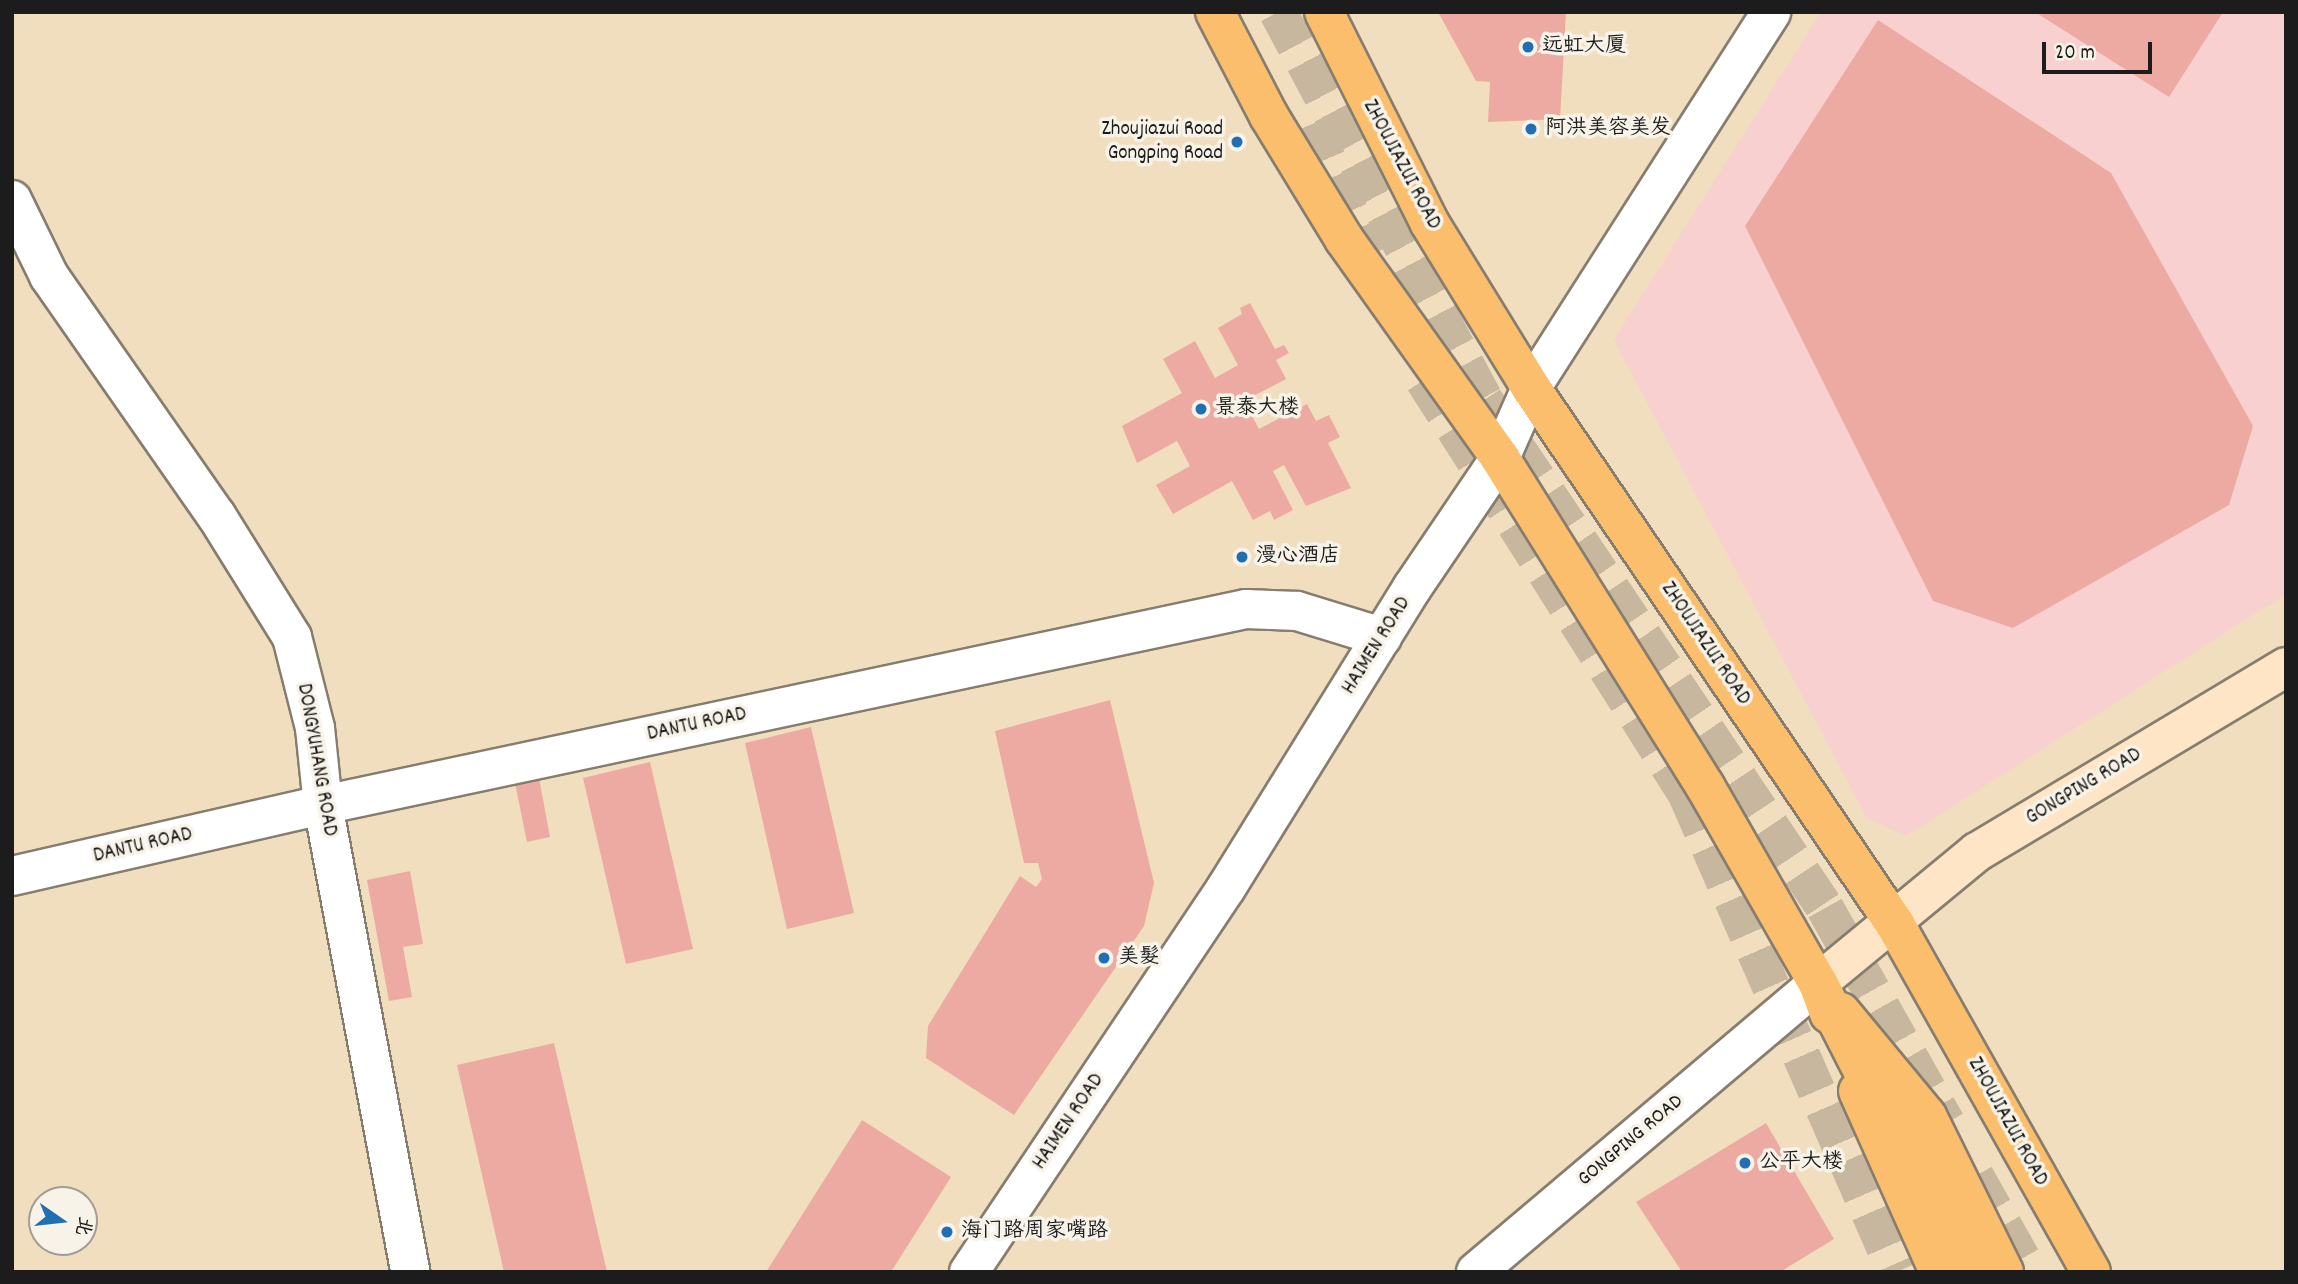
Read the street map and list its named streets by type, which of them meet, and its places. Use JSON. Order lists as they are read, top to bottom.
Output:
{
  "streets": {
    "main road": ["ZHOUJIAZUI ROAD", "GONGPING ROAD"],
    "street": ["HAIMEN ROAD", "DANTU ROAD", "DONGYUHANG ROAD"]
  },
  "crossings": [
    ["ZHOUJIAZUI ROAD", "HAIMEN ROAD"],
    ["ZHOUJIAZUI ROAD", "GONGPING ROAD"],
    ["HAIMEN ROAD", "DANTU ROAD"],
    ["DANTU ROAD", "DONGYUHANG ROAD"]
  ],
  "places": [
    "远虹大厦",
    "阿洪美容美发",
    "Zhoujiazui Road Gongping Road",
    "景泰大楼",
    "漫心酒店",
    "美髮",
    "公平大楼",
    "海门路周家嘴路"
  ],
  "scale_bar": "20 m",
  "north": "right"
}
